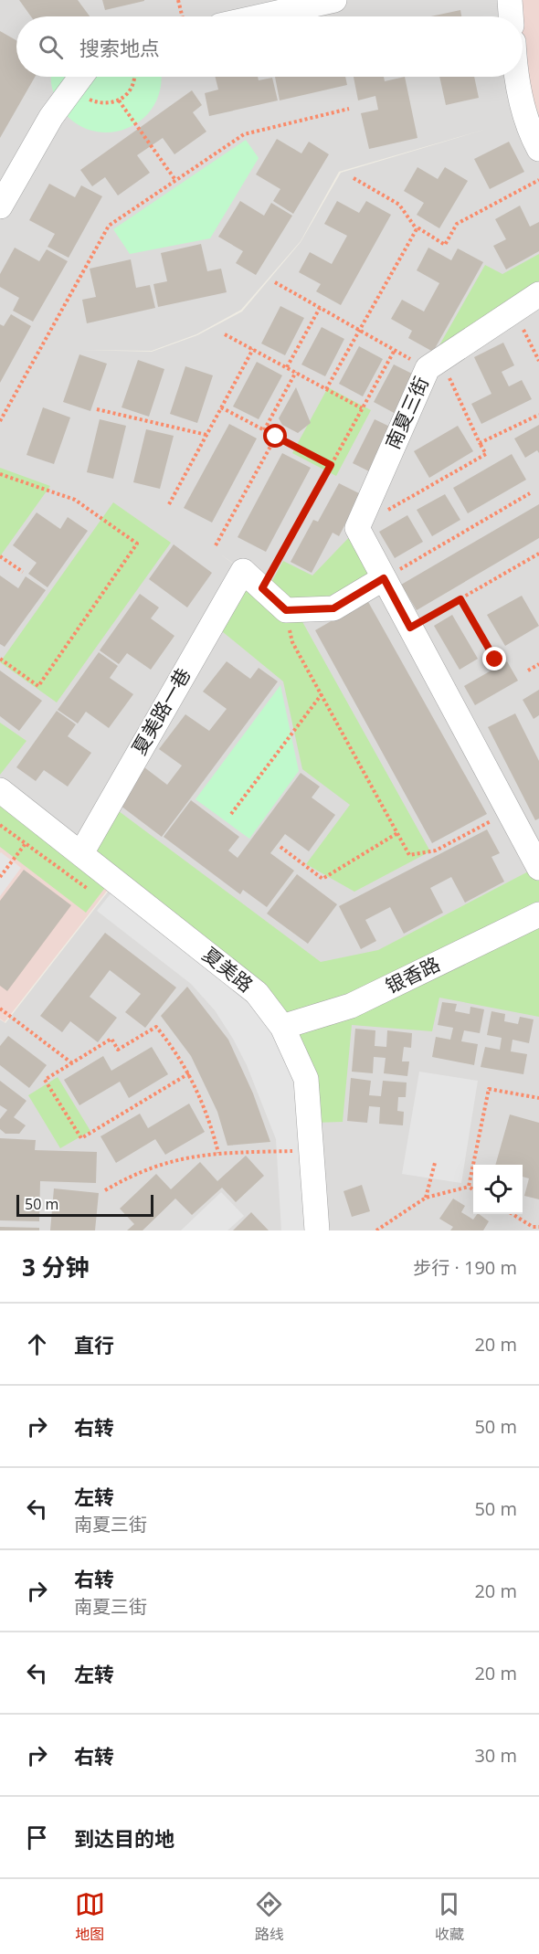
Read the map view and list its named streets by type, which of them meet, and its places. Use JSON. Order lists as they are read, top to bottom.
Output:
{
  "streets": {
    "street": [
      "南夏三街",
      "夏美路一巷",
      "夏美路",
      "银香路"
    ]
  },
  "crossings": [
    ["夏美路一巷", "夏美路"],
    ["夏美路", "银香路"]
  ],
  "scale_bar": "50 m",
  "page": {
    "search": "搜索地点",
    "scale": "50 m",
    "heading": ["3 分钟", "步行 · 190 m"],
    "list": [
      ["直行", "20 m"],
      ["右转", "50 m"],
      ["左转", "南夏三街", "50 m"],
      ["右转", "南夏三街", "20 m"],
      ["左转", "20 m"],
      ["右转", "30 m"],
      "到达目的地"
    ],
    "nav": ["地图", "路线", "收藏"]
  }
}
